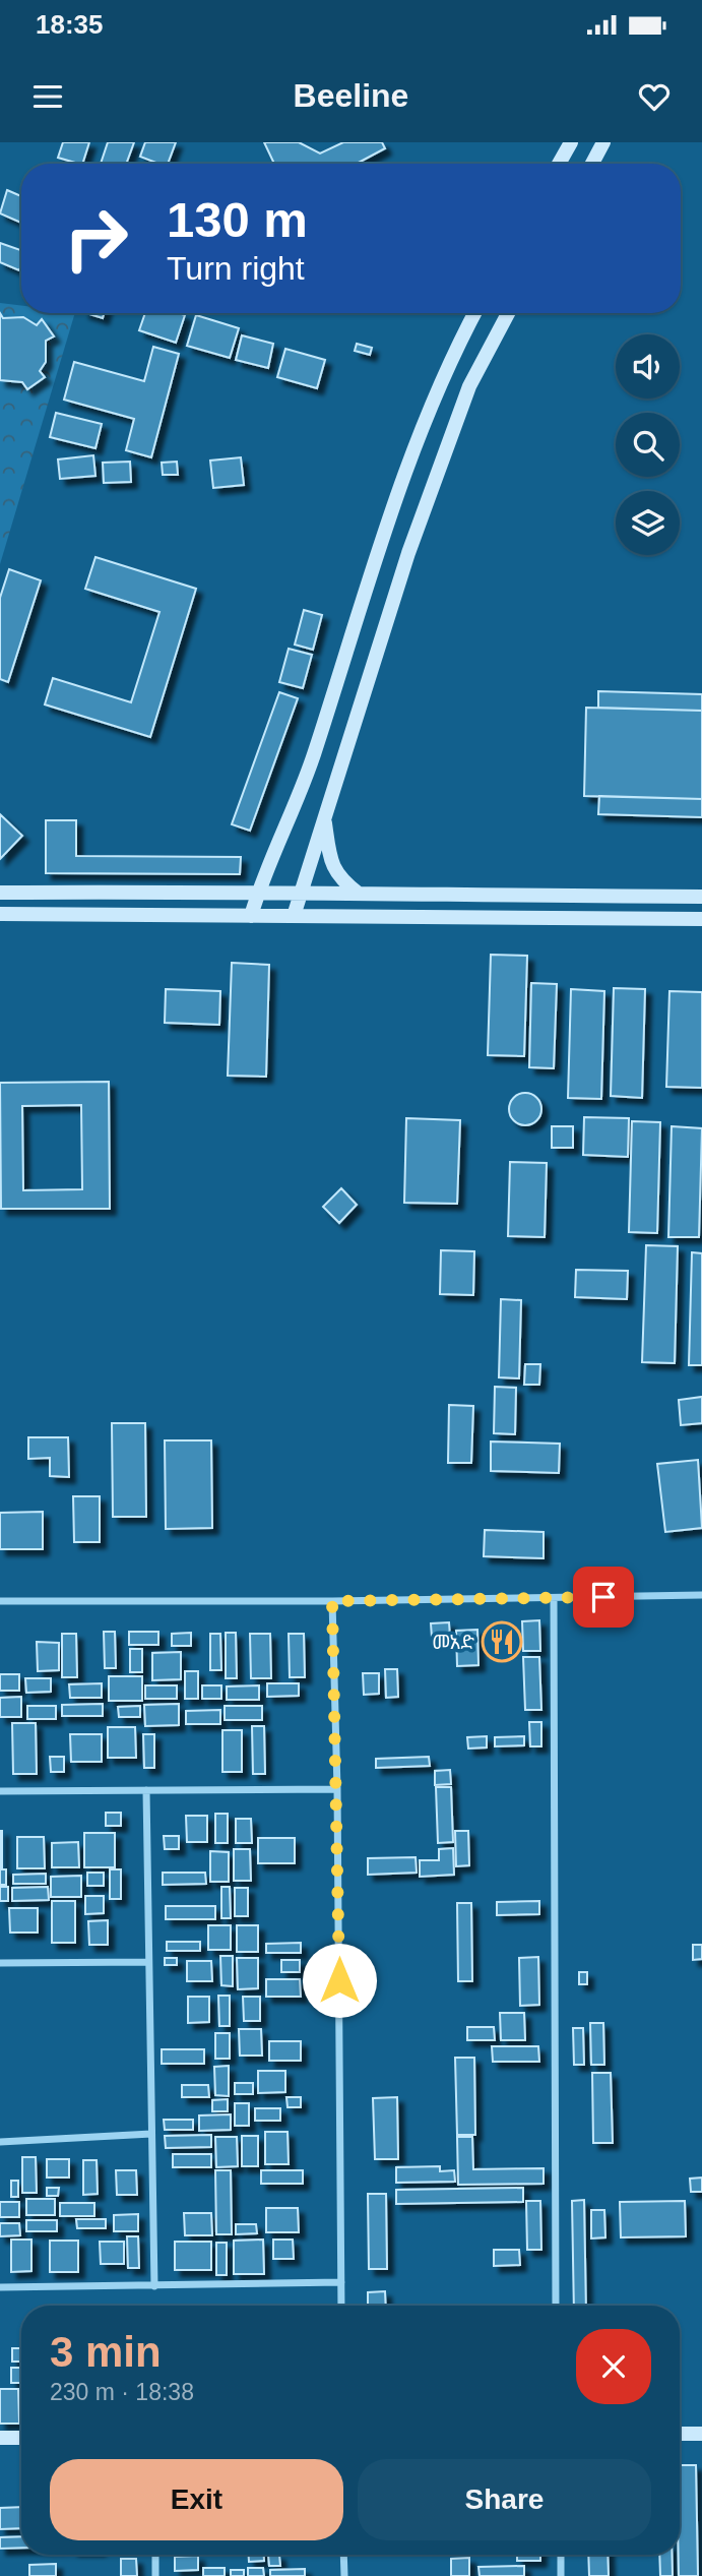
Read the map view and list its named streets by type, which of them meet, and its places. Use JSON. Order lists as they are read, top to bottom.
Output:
{
  "places": {
    "restaurant": ["መአድ"]
  },
  "page": {
    "status": "18:35",
    "header": "Beeline",
    "turn": ["130 m", "Turn right"],
    "heading": ["3 min", "230 m · 18:38"],
    "buttons": ["Exit", "Share"]
  }
}
